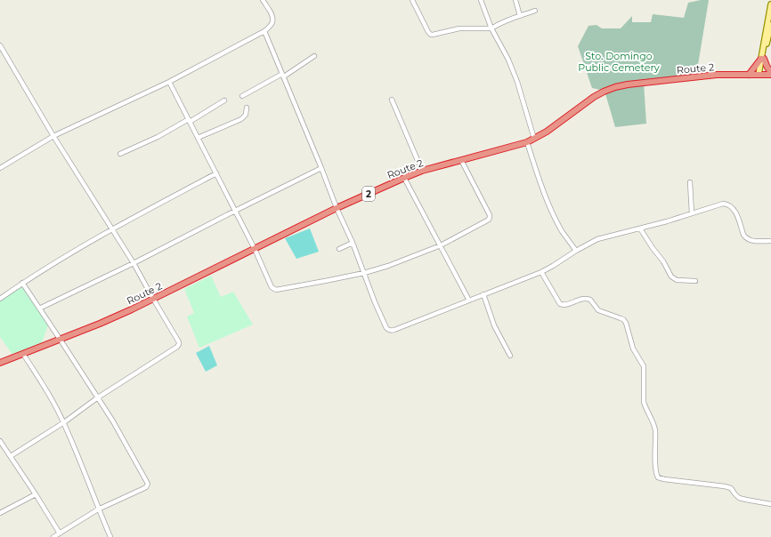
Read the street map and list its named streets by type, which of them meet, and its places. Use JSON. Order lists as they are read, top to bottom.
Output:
{
  "streets": {
    "highway": ["Route 2", "2"]
  },
  "parks": ["Sto. Domingo Public Cemetery"]
}
